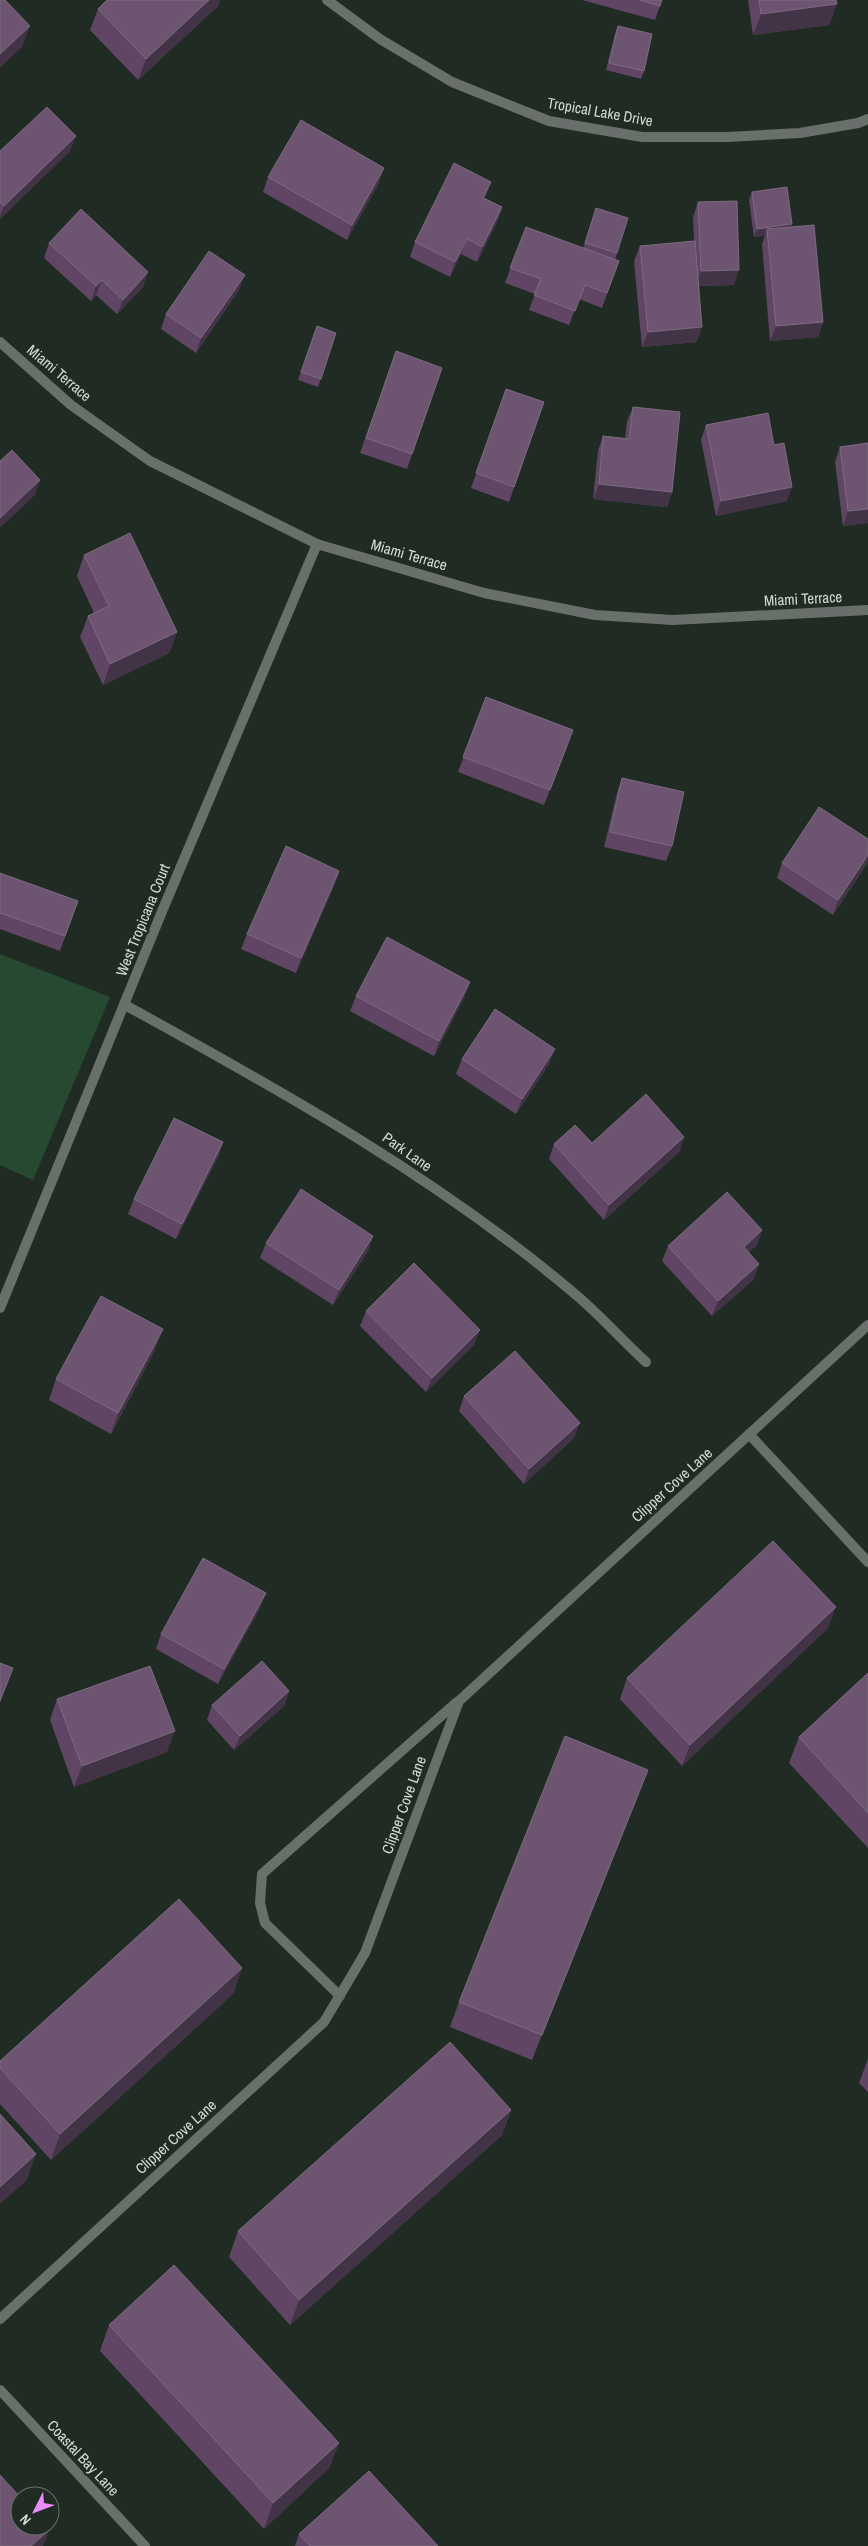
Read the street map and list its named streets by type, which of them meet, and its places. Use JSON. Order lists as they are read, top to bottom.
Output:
{
  "streets": {
    "street": [
      "Tropical Lake Drive",
      "Miami Terrace",
      "West Tropicana Court",
      "Park Lane",
      "Clipper Cove Lane",
      "Coastal Bay Lane"
    ]
  },
  "crossings": [
    ["Miami Terrace", "West Tropicana Court"],
    ["West Tropicana Court", "Park Lane"]
  ],
  "north": "bottom left"
}
